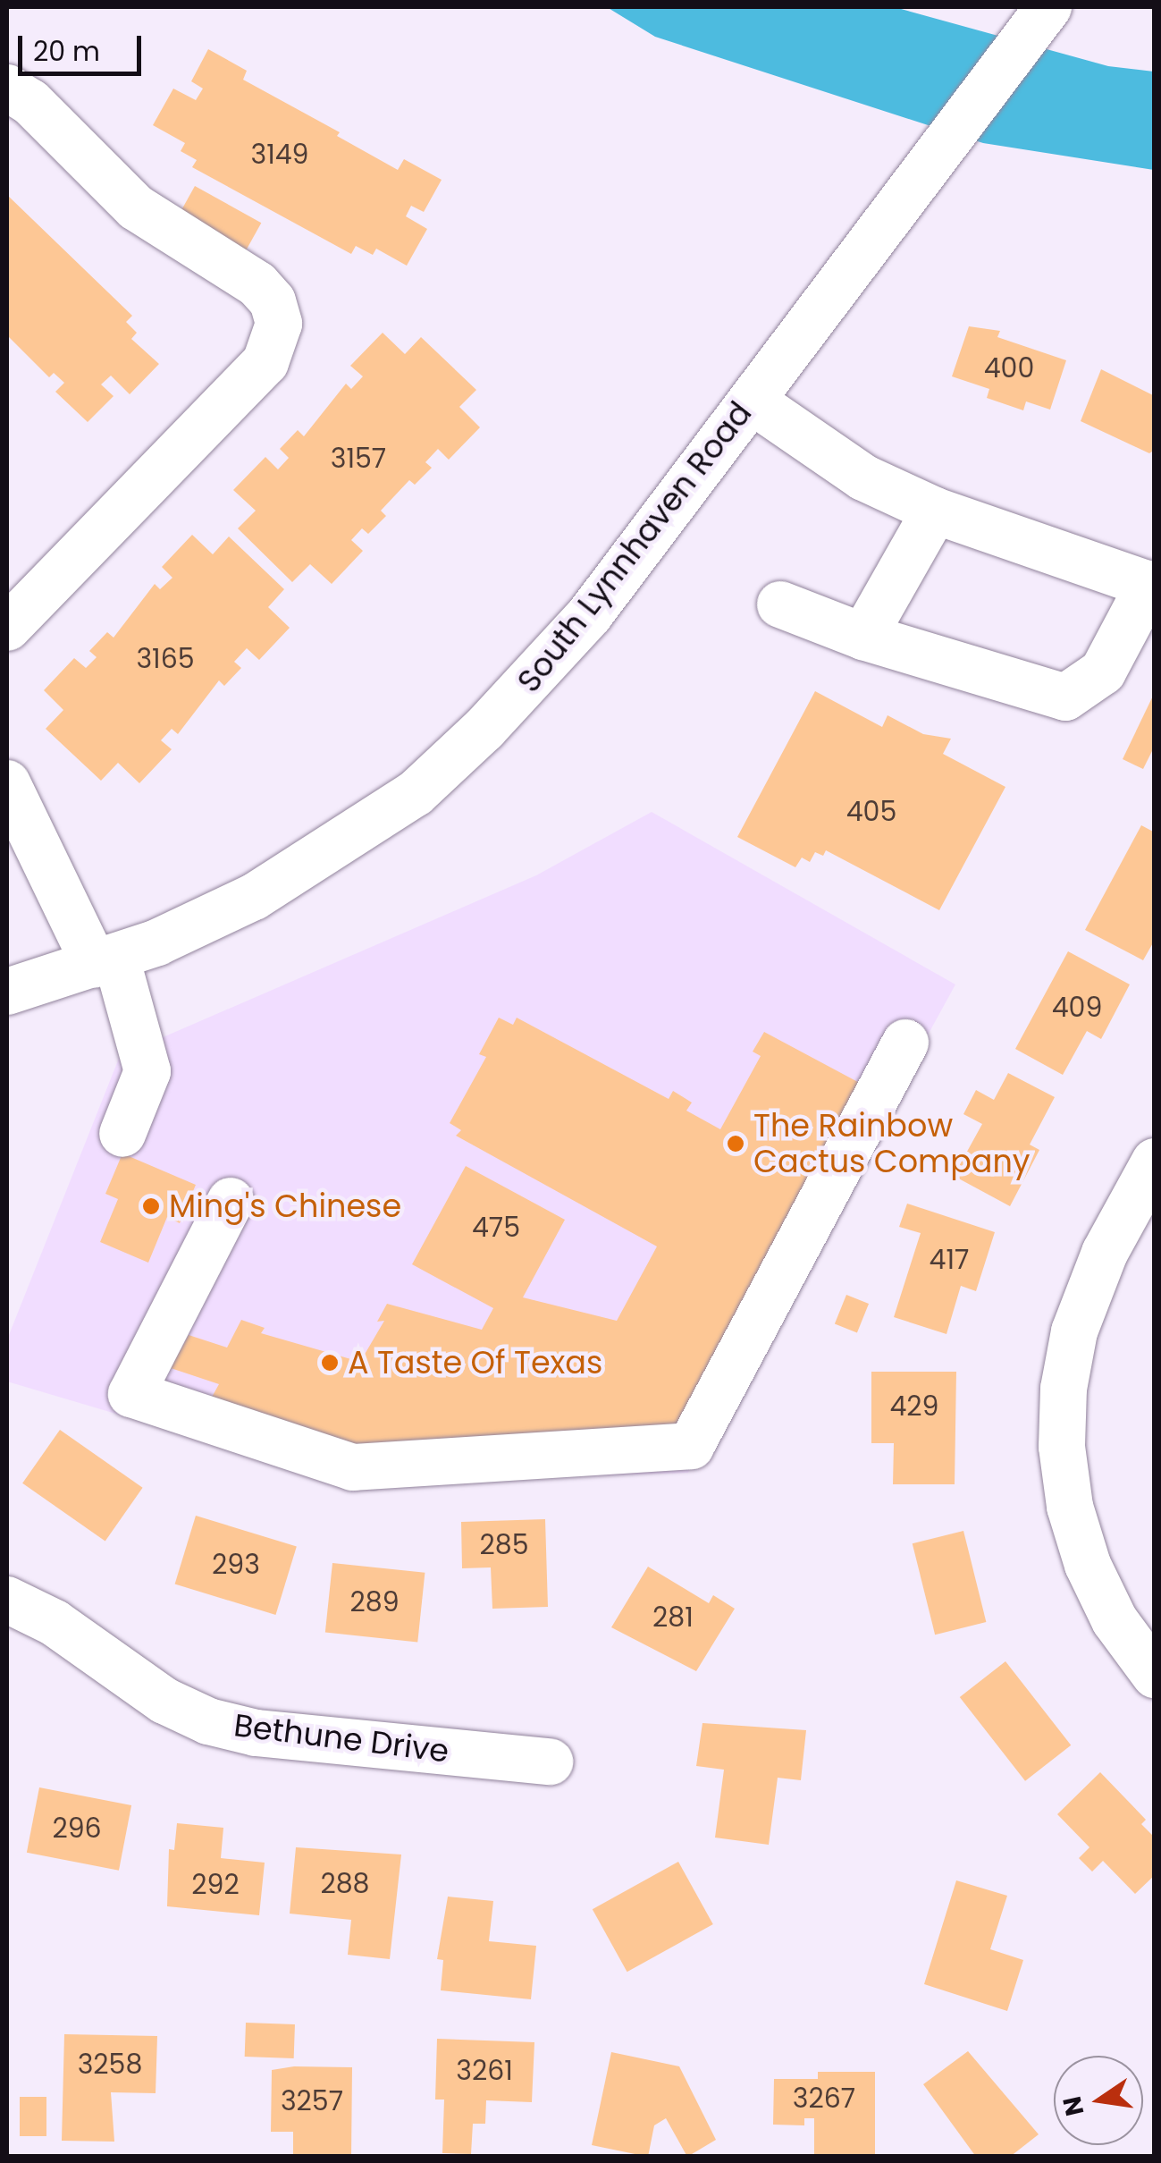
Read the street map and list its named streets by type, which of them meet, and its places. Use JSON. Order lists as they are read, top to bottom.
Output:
{
  "streets": {
    "street": ["South Lynnhaven Road", "Bethune Drive"]
  },
  "places": ["The Rainbow Cactus Company", "Ming's Chinese", "A Taste Of Texas"],
  "house_numbers": [
    "3149",
    "400",
    "3157",
    "3165",
    "405",
    "409",
    "475",
    "417",
    "429",
    "285",
    "293",
    "289",
    "281",
    "296",
    "288",
    "292",
    "3258",
    "3261",
    "3267",
    "3257"
  ],
  "scale_bar": "20 m",
  "north": "left"
}
